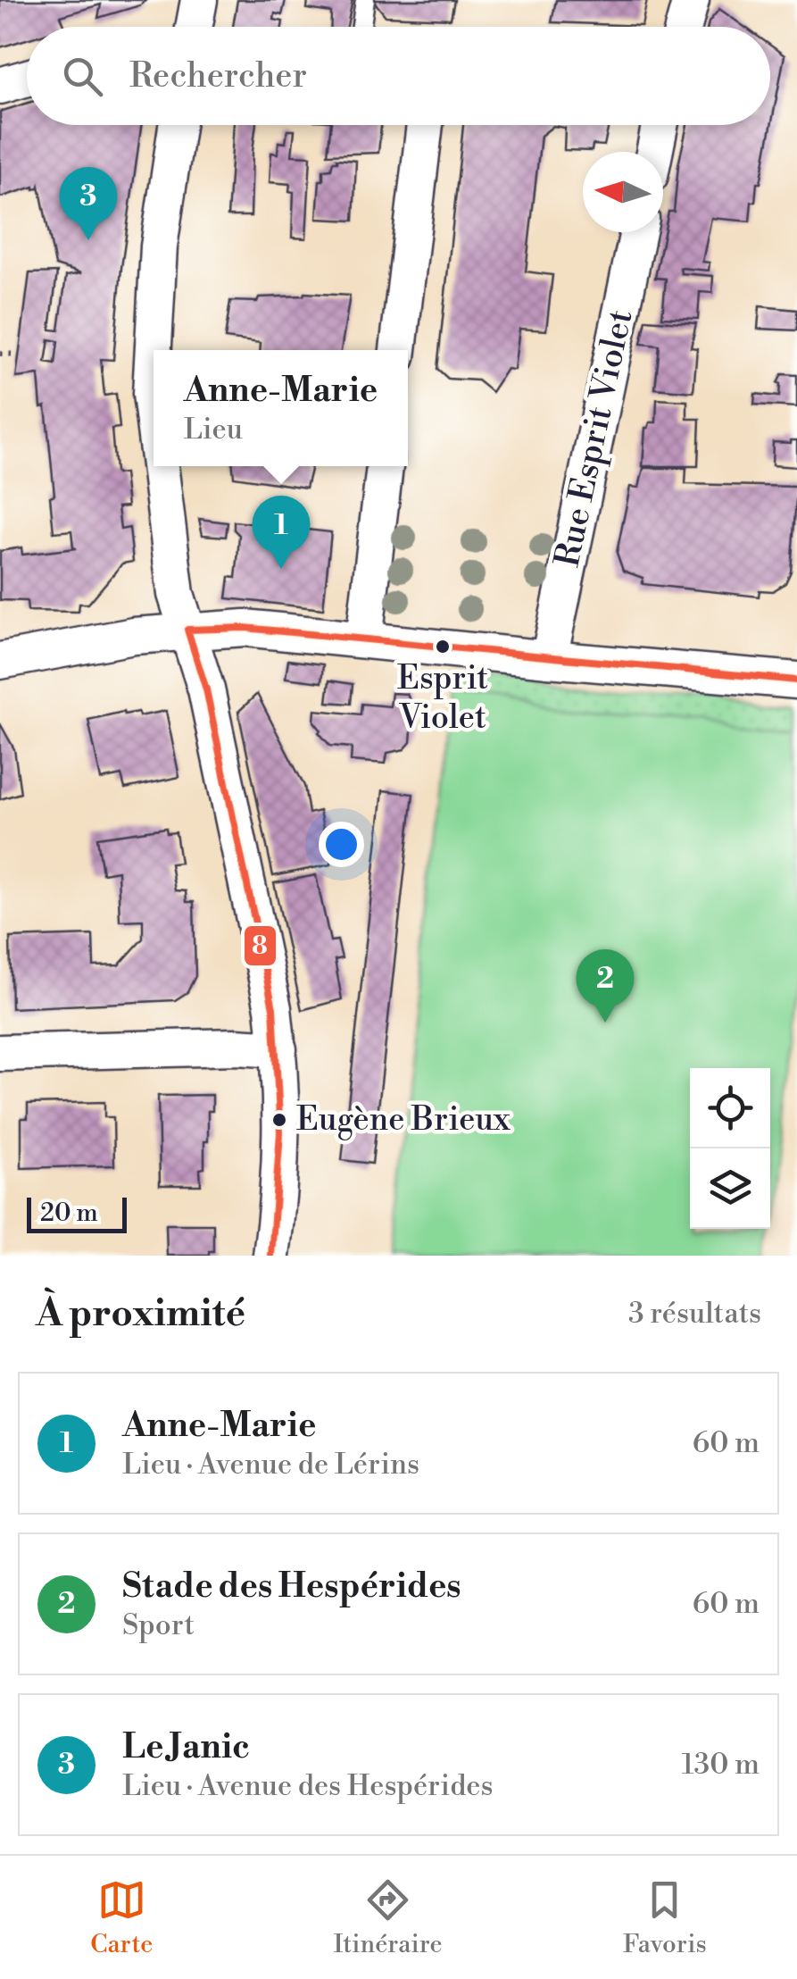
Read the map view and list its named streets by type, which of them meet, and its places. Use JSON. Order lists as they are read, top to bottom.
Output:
{
  "streets": {
    "street": ["Rue Esprit Violet"]
  },
  "places": ["Esprit Violet", "Eugène Brieux"],
  "lines": ["transit line 8"],
  "scale_bar": "20 m",
  "north": "left",
  "page": {
    "search": "Rechercher",
    "pins": ["3", "1", "2"],
    "popup": ["Anne-Marie", "Lieu"],
    "scale": "20 m",
    "heading": ["À proximité", "3 résultats"],
    "list": [
      {
        "mark": "1",
        "name": "Anne-Marie",
        "note": "Lieu · Avenue de Lérins",
        "value": "60 m"
      },
      {
        "mark": "2",
        "name": "Stade des Hespérides",
        "note": "Sport",
        "value": "60 m"
      },
      {
        "mark": "3",
        "name": "Le Janic",
        "note": "Lieu · Avenue des Hespérides",
        "value": "130 m"
      }
    ],
    "nav": ["Carte", "Itinéraire", "Favoris"]
  }
}
